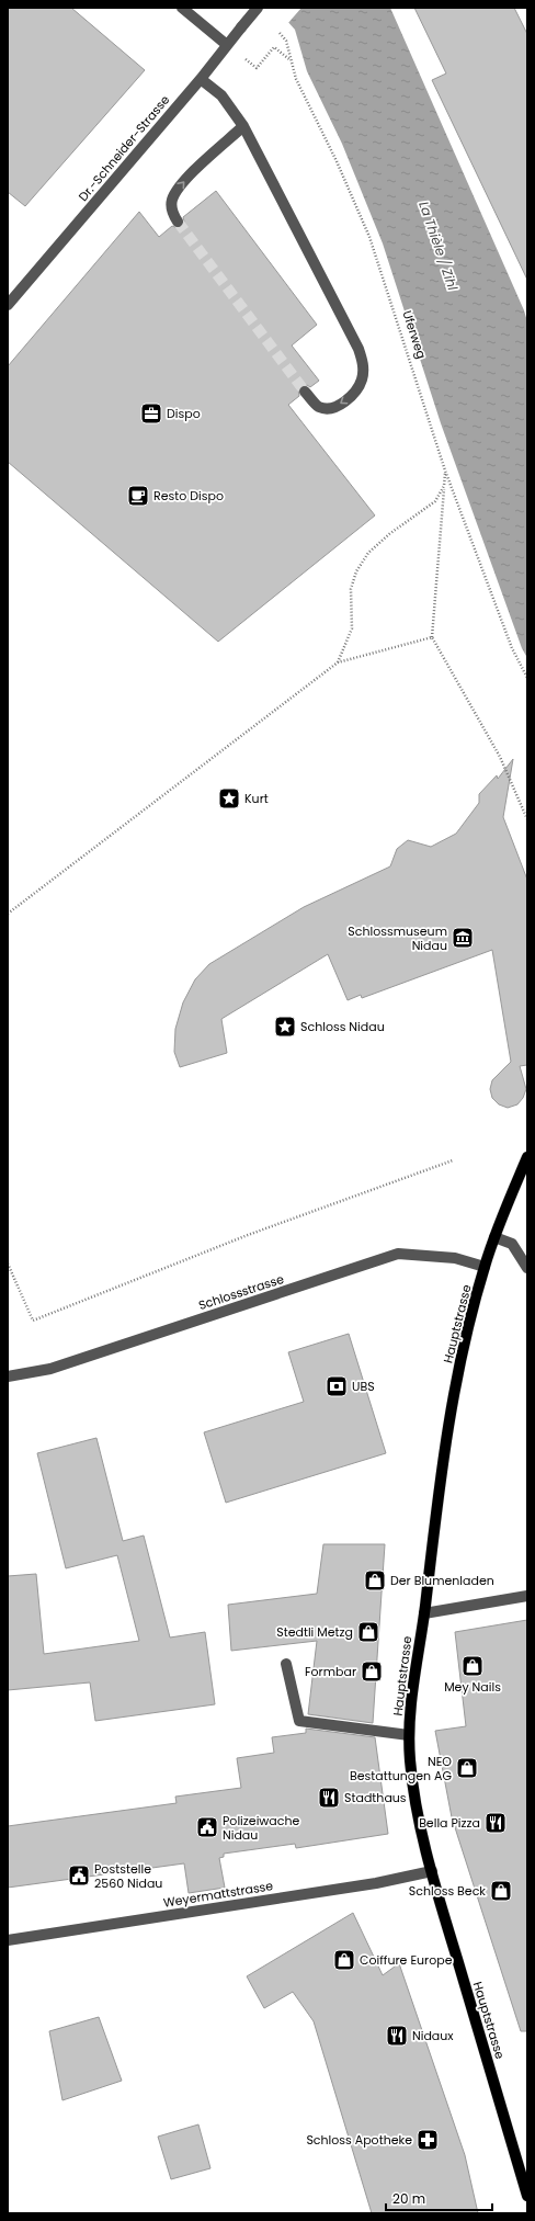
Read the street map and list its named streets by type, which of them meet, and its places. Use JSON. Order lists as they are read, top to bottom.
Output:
{
  "streets": {
    "main road": ["Hauptstrasse"],
    "street": ["Dr.-Schneider-Strasse", "Schlossstrasse", "Weyermattstrasse"],
    "path": ["Uferweg"]
  },
  "crossings": [
    ["Schlossstrasse", "Hauptstrasse"],
    ["Hauptstrasse", "Weyermattstrasse"]
  ],
  "water": ["La Thièle / Zihl"],
  "places": {
    "office": ["Dispo"],
    "cafe": ["Resto Dispo"],
    "place": ["Kurt", "Schloss Nidau"],
    "museum": ["Schlossmuseum Nidau"],
    "bank": ["UBS"],
    "shop": [
      "Der Blumenladen",
      "Stedtli Metzg",
      "Mey Nails",
      "Formbar",
      "NEO Bestattungen AG",
      "Schloss Beck",
      "Coiffure Europe"
    ],
    "restaurant": ["Stadthaus", "Bella Pizza", "Nidaux"],
    "public building": ["Polizeiwache Nidau", "Poststelle 2560 Nidau"],
    "pharmacy": ["Schloss Apotheke"]
  },
  "scale_bar": "20 m"
}
